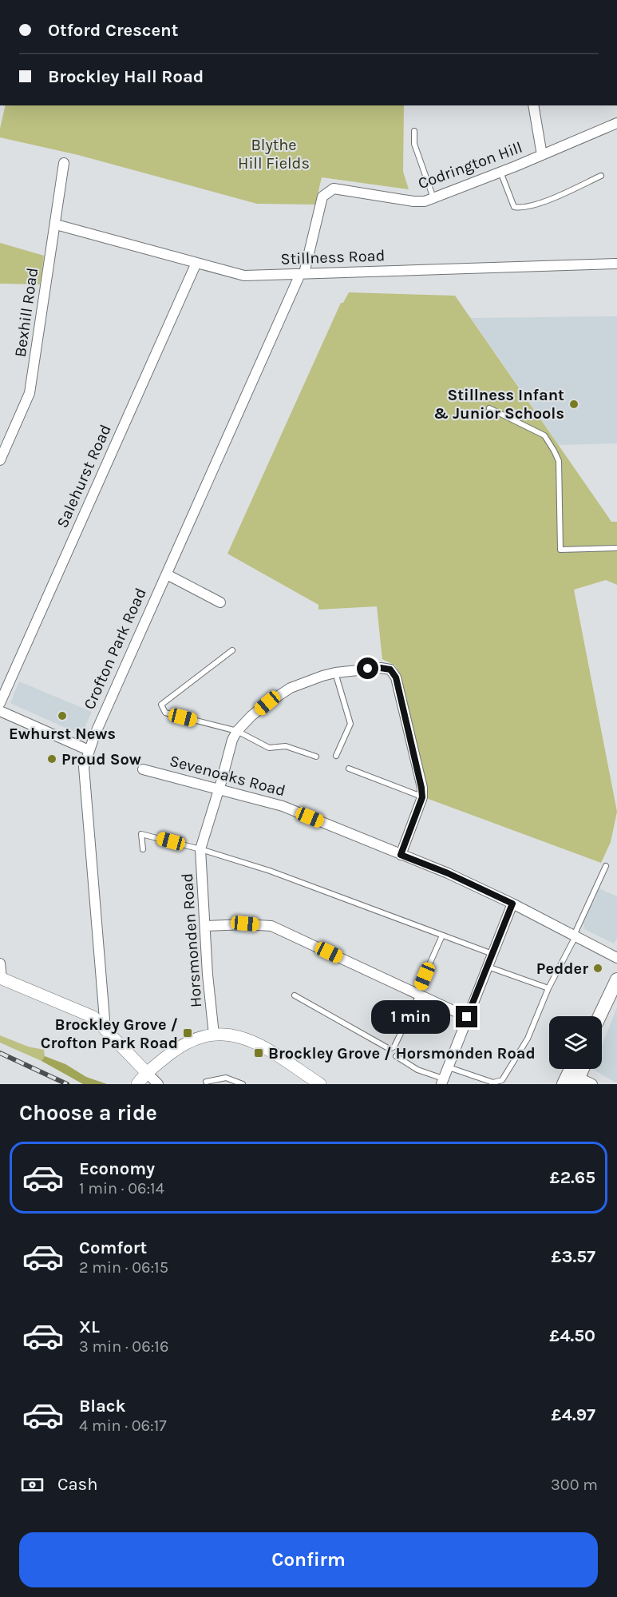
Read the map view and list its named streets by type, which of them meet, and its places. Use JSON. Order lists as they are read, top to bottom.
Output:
{
  "streets": {
    "street": [
      "Codrington Hill",
      "Stillness Road",
      "Bexhill Road",
      "Salehurst Road",
      "Crofton Park Road",
      "Sevenoaks Road",
      "Horsmonden Road"
    ]
  },
  "crossings": [
    ["Codrington Hill", "Stillness Road"],
    ["Codrington Hill", "Crofton Park Road"],
    ["Stillness Road", "Bexhill Road"],
    ["Stillness Road", "Salehurst Road"],
    ["Stillness Road", "Crofton Park Road"],
    ["Sevenoaks Road", "Horsmonden Road"]
  ],
  "parks": ["Blythe Hill Fields"],
  "places": {
    "other": [
      "Stillness Infant & Junior Schools",
      "Ewhurst News",
      "Proud Sow",
      "Pedder"
    ],
    "transit": ["Brockley Grove / Crofton Park Road", "Brockley Grove / Horsmonden Road"]
  },
  "page": {
    "banner": ["Otford Crescent", "Brockley Hall Road"],
    "bubble": "1 min",
    "heading": "Choose a ride",
    "list": [
      {
        "name": "Economy",
        "note": "1 min · 06:14",
        "value": "£2.65"
      },
      {
        "name": "Comfort",
        "note": "2 min · 06:15",
        "value": "£3.57"
      },
      {
        "name": "XL",
        "note": "3 min · 06:16",
        "value": "£4.50"
      },
      {
        "name": "Black",
        "note": "4 min · 06:17",
        "value": "£4.97"
      }
    ],
    "pay": ["Cash", "300 m"],
    "buttons": "Confirm"
  }
}
